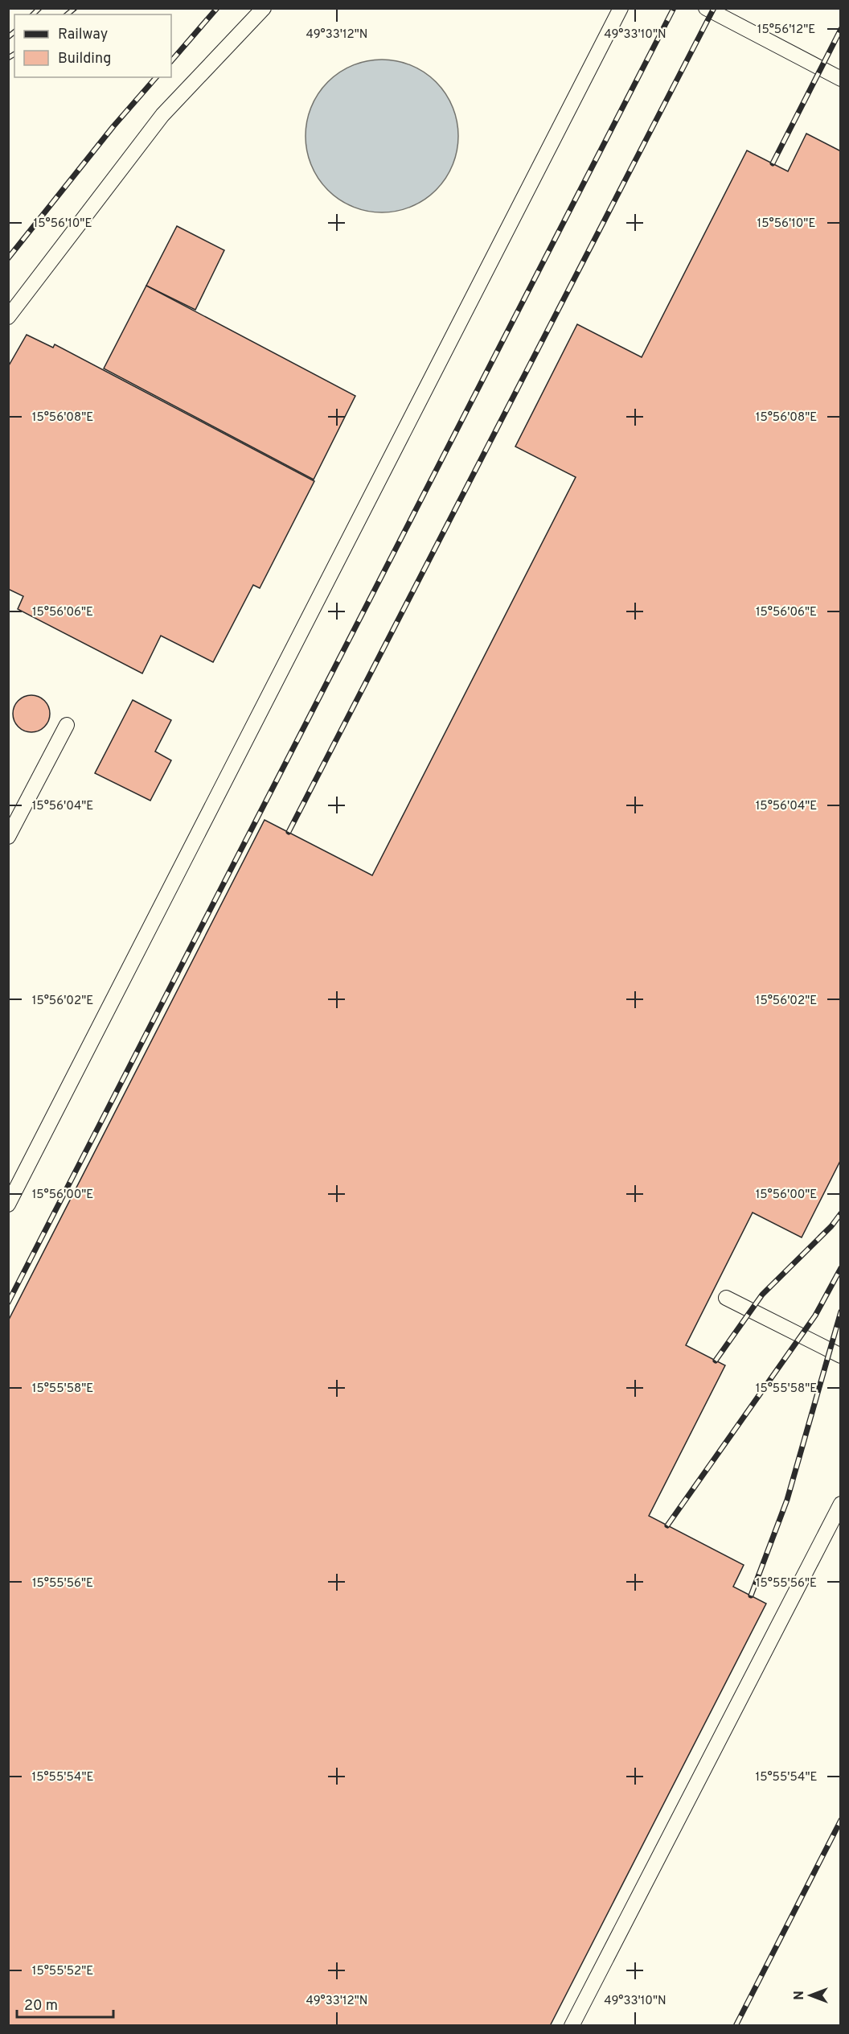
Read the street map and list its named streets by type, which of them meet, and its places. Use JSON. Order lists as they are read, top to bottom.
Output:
{
  "legend": ["Railway", "Building"],
  "scale_bar": "20 m",
  "north": "left",
  "coordinates": [
    "15°56'12\"E",
    "49°33'12\"N",
    "49°33'10\"N",
    "15°56'10\"E",
    "15°56'08\"E",
    "15°56'06\"E",
    "15°56'04\"E",
    "15°56'02\"E",
    "15°56'00\"E",
    "15°55'58\"E",
    "15°55'56\"E",
    "15°55'54\"E",
    "15°55'52\"E"
  ]
}
